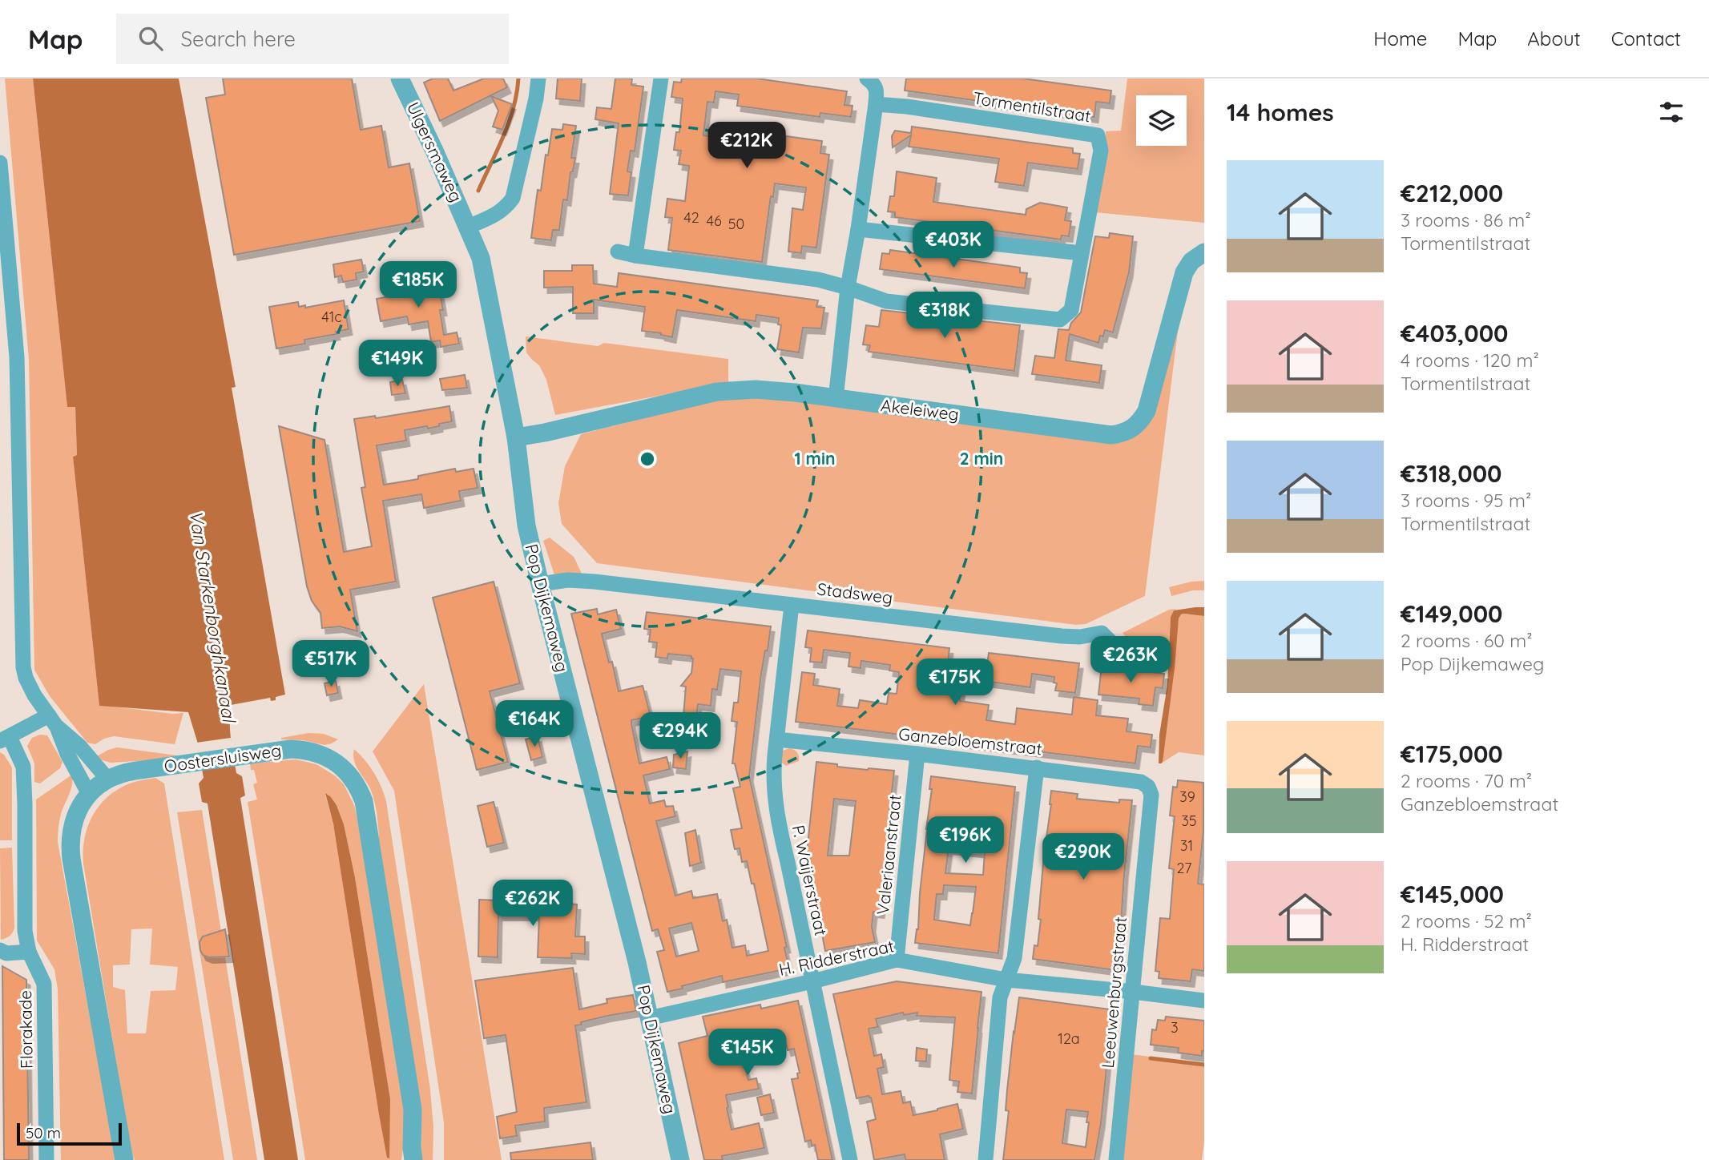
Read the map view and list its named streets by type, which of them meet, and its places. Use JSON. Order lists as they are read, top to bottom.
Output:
{
  "streets": {
    "street": [
      "Tormentilstraat",
      "Ulgersmaweg",
      "Akeleiweg",
      "Stadsweg",
      "Pop Dijkemaweg",
      "Ganzebloemstraat",
      "Oostersluisweg",
      "Valeriaanstraat",
      "P. Waijerstraat",
      "H. Ridderstraat",
      "Leeuwenburgstraat",
      "Florakade"
    ]
  },
  "crossings": [
    ["Ulgersmaweg", "Pop Dijkemaweg"],
    ["Akeleiweg", "Pop Dijkemaweg"],
    ["Stadsweg", "Pop Dijkemaweg"],
    ["Stadsweg", "P. Waijerstraat"],
    ["Pop Dijkemaweg", "H. Ridderstraat"],
    ["Ganzebloemstraat", "Valeriaanstraat"],
    ["Ganzebloemstraat", "P. Waijerstraat"],
    ["Ganzebloemstraat", "Leeuwenburgstraat"],
    ["Valeriaanstraat", "H. Ridderstraat"],
    ["P. Waijerstraat", "H. Ridderstraat"],
    ["H. Ridderstraat", "Leeuwenburgstraat"]
  ],
  "water": ["Van Starkenborghkanaal"],
  "house_numbers": [
    "42",
    "46",
    "50",
    "41c",
    "39",
    "35",
    "31",
    "27",
    "3",
    "12a"
  ],
  "scale_bar": "50 m",
  "page": {
    "header": "Map",
    "search": "Search here",
    "nav": [
      "Home",
      "Map",
      "About",
      "Contact"
    ],
    "heading": "14 homes",
    "price": [
      "€212K",
      "€403K",
      "€185K",
      "€318K",
      "€149K",
      "€263K",
      "€517K",
      "€175K",
      "€164K",
      "€294K",
      "€196K",
      "€290K",
      "€262K",
      "€145K"
    ],
    "list": [
      {
        "name": "€212,000",
        "note": "3 rooms · 86 m² · Tormentilstraat"
      },
      {
        "name": "€403,000",
        "note": "4 rooms · 120 m² · Tormentilstraat"
      },
      {
        "name": "€318,000",
        "note": "3 rooms · 95 m² · Tormentilstraat"
      },
      {
        "name": "€149,000",
        "note": "2 rooms · 60 m² · Pop Dijkemaweg"
      },
      {
        "name": "€175,000",
        "note": "2 rooms · 70 m² · Ganzebloemstraat"
      },
      {
        "name": "€145,000",
        "note": "2 rooms · 52 m² · H. Ridderstraat"
      }
    ],
    "scale": "50 m"
  },
  "rings": ["1 min", "2 min"]
}
